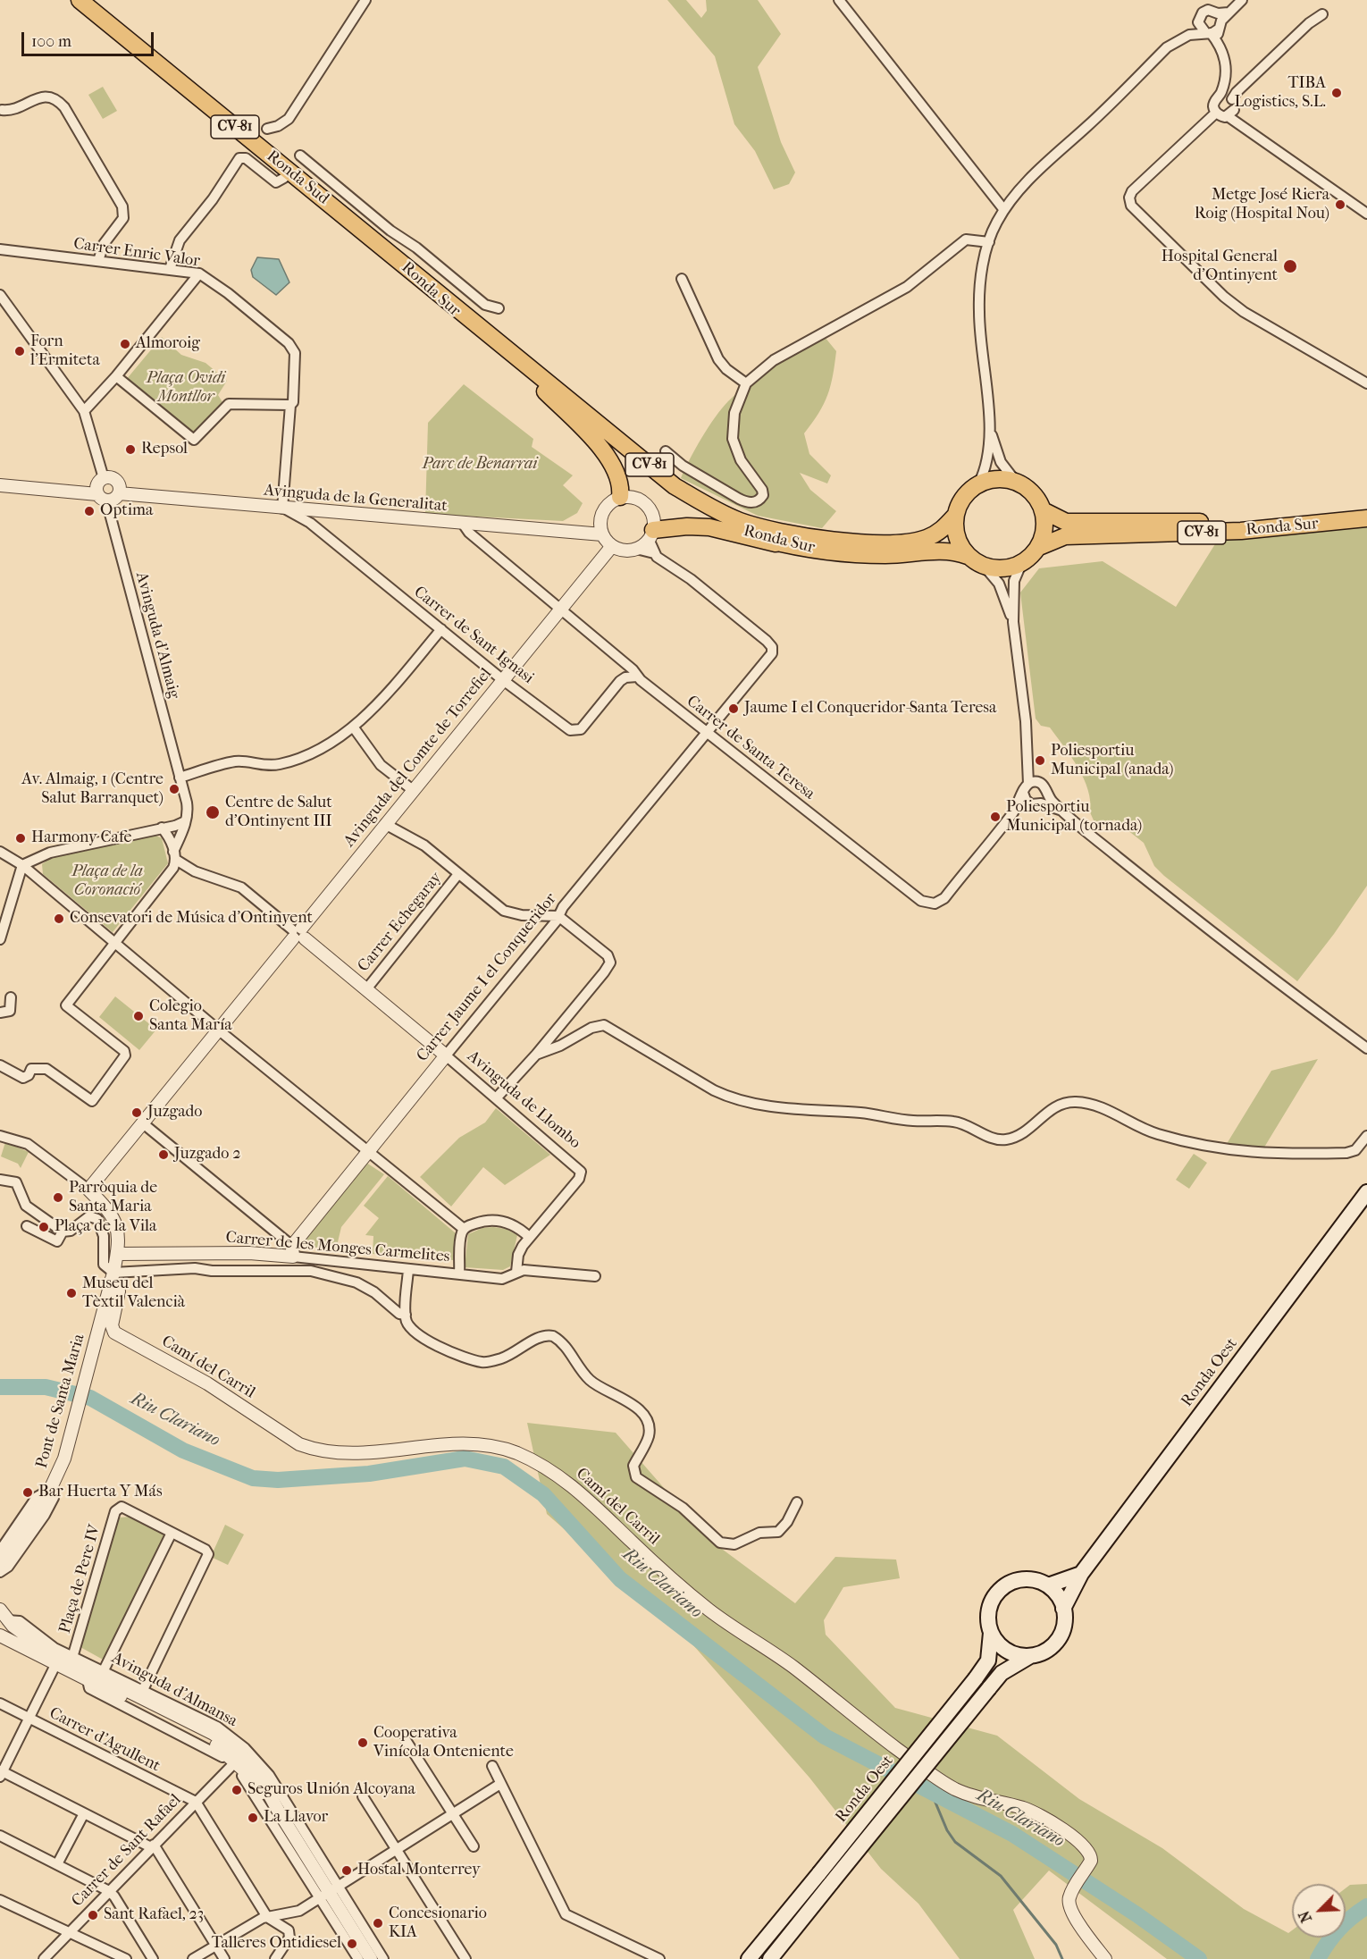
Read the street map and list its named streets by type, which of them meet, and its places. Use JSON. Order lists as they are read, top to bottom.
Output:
{
  "streets": {
    "main road": [
      "CV-81",
      "Ronda Sud",
      "Ronda Sur",
      "Ronda Oest"
    ],
    "street": [
      "Carrer Enric Valor",
      "Avinguda de la Generalitat",
      "Avinguda d'Almaig",
      "Carrer de Sant Ignasi",
      "Carrer de Santa Teresa",
      "Avinguda del Comte de Torrefiel",
      "Carrer Echegaray",
      "Carrer Jaume I el Conqueridor",
      "Avinguda de Llombo",
      "Carrer de les Monges Carmelites",
      "Camí del Carril",
      "Pont de Santa Maria",
      "Plaça de Pere IV",
      "Avinguda d'Almansa",
      "Carrer d'Agullent",
      "Carrer de Sant Rafael"
    ]
  },
  "crossings": [
    ["CV-81", "Ronda Sur"],
    ["Ronda Sud", "Ronda Sur"],
    ["Avinguda de la Generalitat", "Avinguda d'Almaig"],
    ["Avinguda de la Generalitat", "Carrer de Sant Ignasi"],
    ["Avinguda de la Generalitat", "Carrer de Santa Teresa"],
    ["Avinguda de la Generalitat", "Avinguda del Comte de Torrefiel"],
    ["Carrer de Sant Ignasi", "Carrer de Santa Teresa"],
    ["Carrer de Sant Ignasi", "Avinguda del Comte de Torrefiel"],
    ["Carrer de Santa Teresa", "Avinguda del Comte de Torrefiel"],
    ["Carrer de Santa Teresa", "Carrer Jaume I el Conqueridor"],
    ["Avinguda del Comte de Torrefiel", "Avinguda de Llombo"],
    ["Avinguda del Comte de Torrefiel", "Pont de Santa Maria"],
    ["Carrer Echegaray", "Avinguda de Llombo"],
    ["Carrer Jaume I el Conqueridor", "Avinguda de Llombo"],
    ["Carrer Jaume I el Conqueridor", "Carrer de les Monges Carmelites"],
    ["Avinguda de Llombo", "Carrer de les Monges Carmelites"],
    ["Carrer de les Monges Carmelites", "Camí del Carril"],
    ["Carrer de les Monges Carmelites", "Pont de Santa Maria"],
    ["Camí del Carril", "Pont de Santa Maria"],
    ["Plaça de Pere IV", "Avinguda d'Almansa"],
    ["Avinguda d'Almansa", "Carrer de Sant Rafael"],
    ["Carrer d'Agullent", "Carrer de Sant Rafael"]
  ],
  "water": ["Riu Clariano"],
  "parks": ["Plaça Ovidi Montllor", "Parc de Benarrai", "Plaça de la Coronació"],
  "places": [
    "TIBA Logistics, S.L.",
    "Metge José Riera Roig (Hospital Nou)",
    "Hospital General d'Ontinyent",
    "Almoroig",
    "Forn l'Ermiteta",
    "Repsol",
    "Optima",
    "Jaume I el Conqueridor-Santa Teresa",
    "Poliesportiu Municipal (anada)",
    "Av. Almaig, 1 (Centre Salut Barranquet)",
    "Centre de Salut d'Ontinyent III",
    "Poliesportiu Municipal (tornada)",
    "Harmony Cafe",
    "Consevatori de Música d'Ontinyent",
    "Colegio Santa María",
    "Juzgado",
    "Juzgado 2",
    "Parròquia de Santa Maria",
    "Plaça de la Vila",
    "Museu del Tèxtil Valencià",
    "Bar Huerta Y Más",
    "Cooperativa Vinícola Onteniente",
    "Seguros Unión Alcoyana",
    "La Llavor",
    "Hostal Monterrey",
    "Sant Rafael, 23",
    "Concesionario KIA",
    "Talleres Ontidiesel"
  ],
  "scale_bar": "100 m",
  "north": "bottom left"
}
